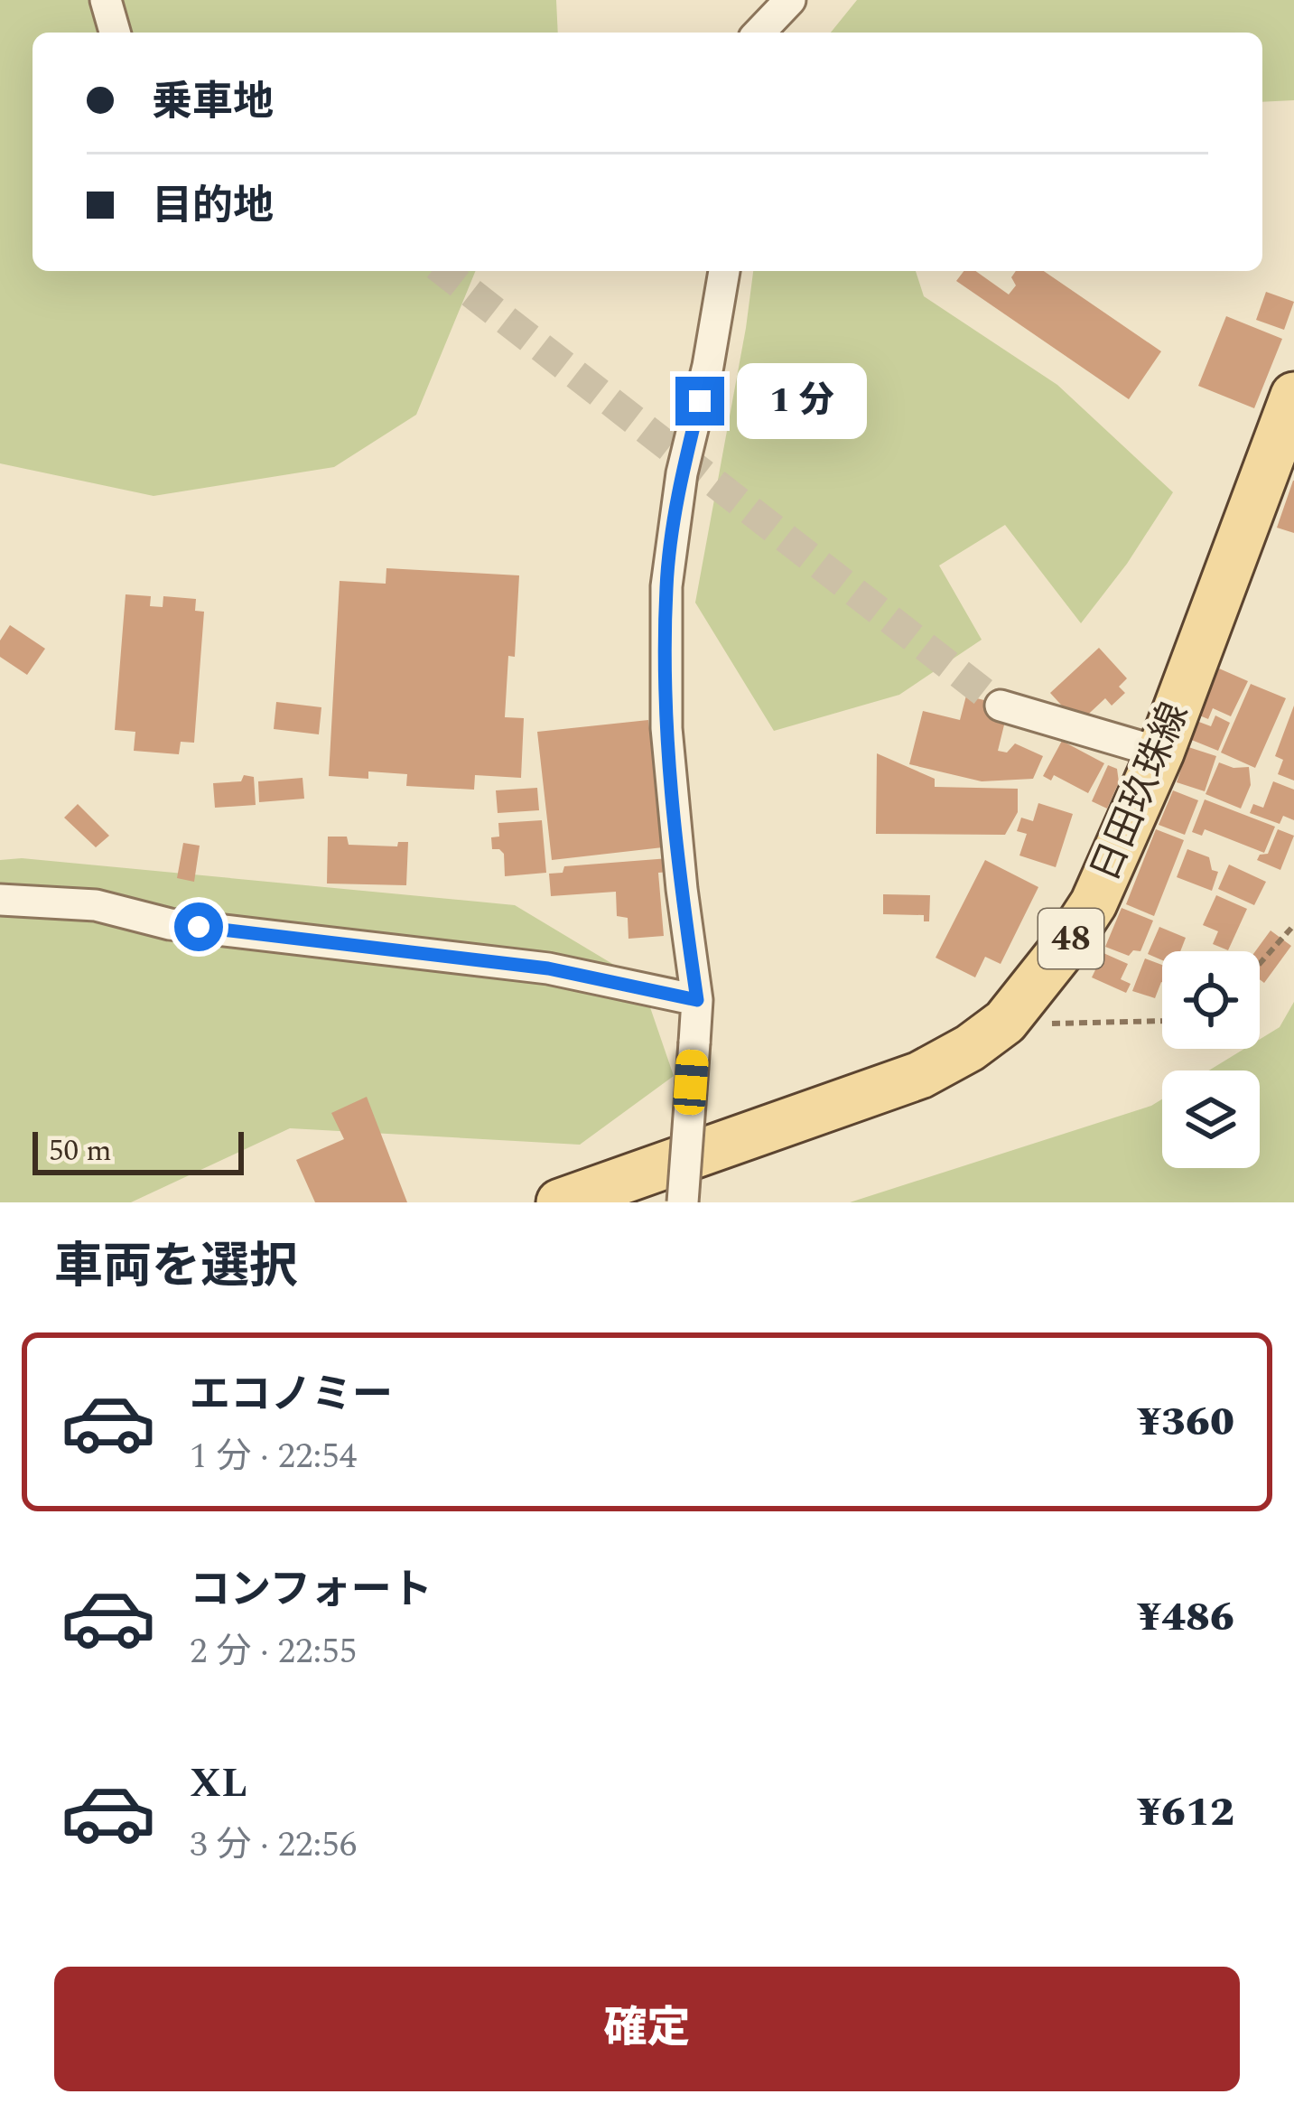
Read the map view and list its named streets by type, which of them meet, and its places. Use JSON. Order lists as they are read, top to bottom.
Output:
{
  "streets": {
    "main road": ["日田玖珠線", "48"]
  },
  "scale_bar": "50 m",
  "page": {
    "banner": ["乗車地", "目的地"],
    "bubble": "1 分",
    "scale": "50 m",
    "heading": "車両を選択",
    "list": [
      {
        "name": "エコノミー",
        "note": "1 分 · 22:54",
        "value": "¥360"
      },
      {
        "name": "コンフォート",
        "note": "2 分 · 22:55",
        "value": "¥486"
      },
      {
        "name": "XL",
        "note": "3 分 · 22:56",
        "value": "¥612"
      }
    ],
    "buttons": "確定"
  }
}
